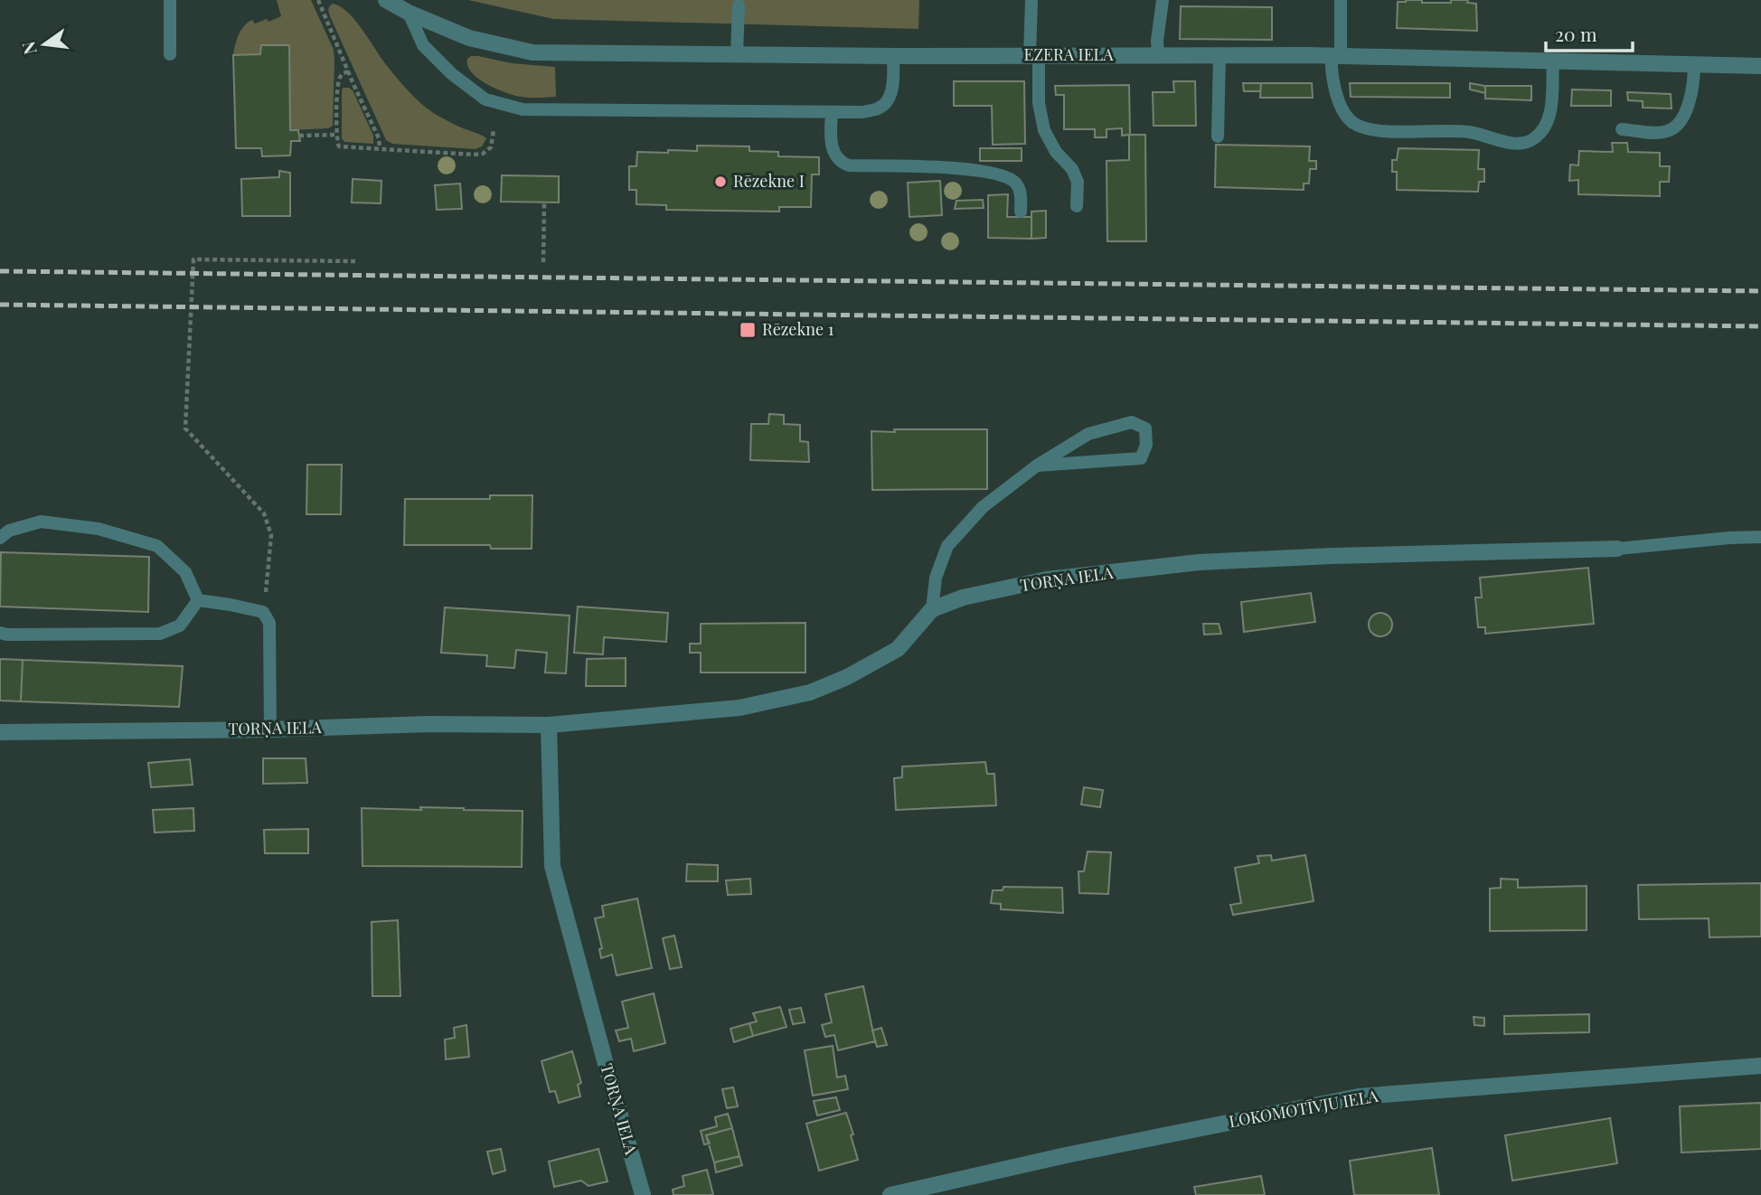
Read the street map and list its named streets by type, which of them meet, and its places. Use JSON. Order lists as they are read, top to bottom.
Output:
{
  "streets": {
    "street": ["EZERA IELA", "TORŅA IELA", "LOKOMOTĪVJU IELA"]
  },
  "places": {
    "other": ["Rēzekne I"],
    "transit": ["Rēzekne 1"]
  },
  "scale_bar": "20 m",
  "north": "left"
}
